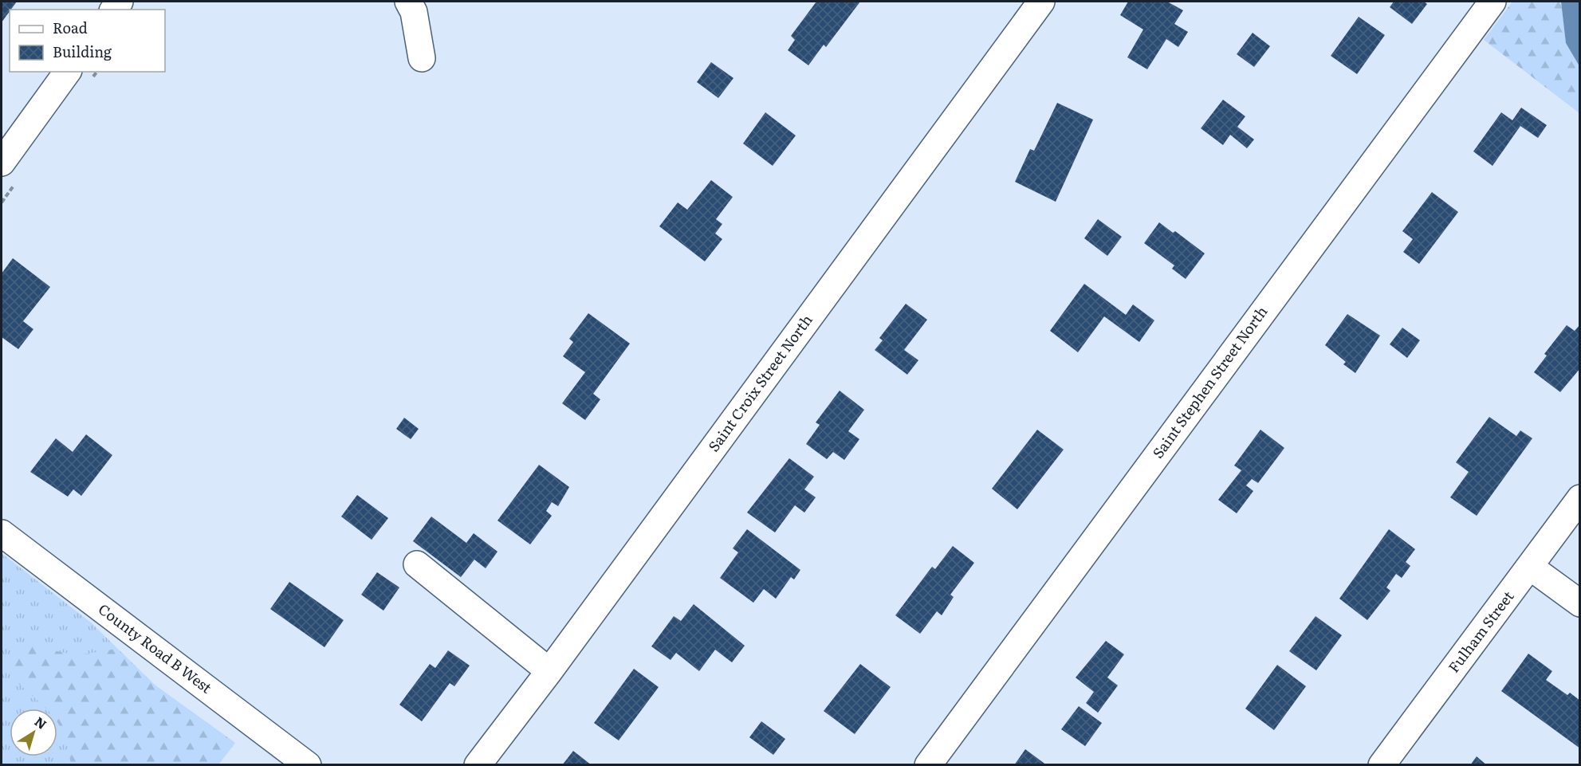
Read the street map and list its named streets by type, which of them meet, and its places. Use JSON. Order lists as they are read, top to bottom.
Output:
{
  "streets": {
    "street": [
      "Saint Stephen Street North",
      "Saint Croix Street North",
      "Fulham Street",
      "County Road B West"
    ]
  },
  "legend": ["Road", "Building"],
  "north": "top right"
}
